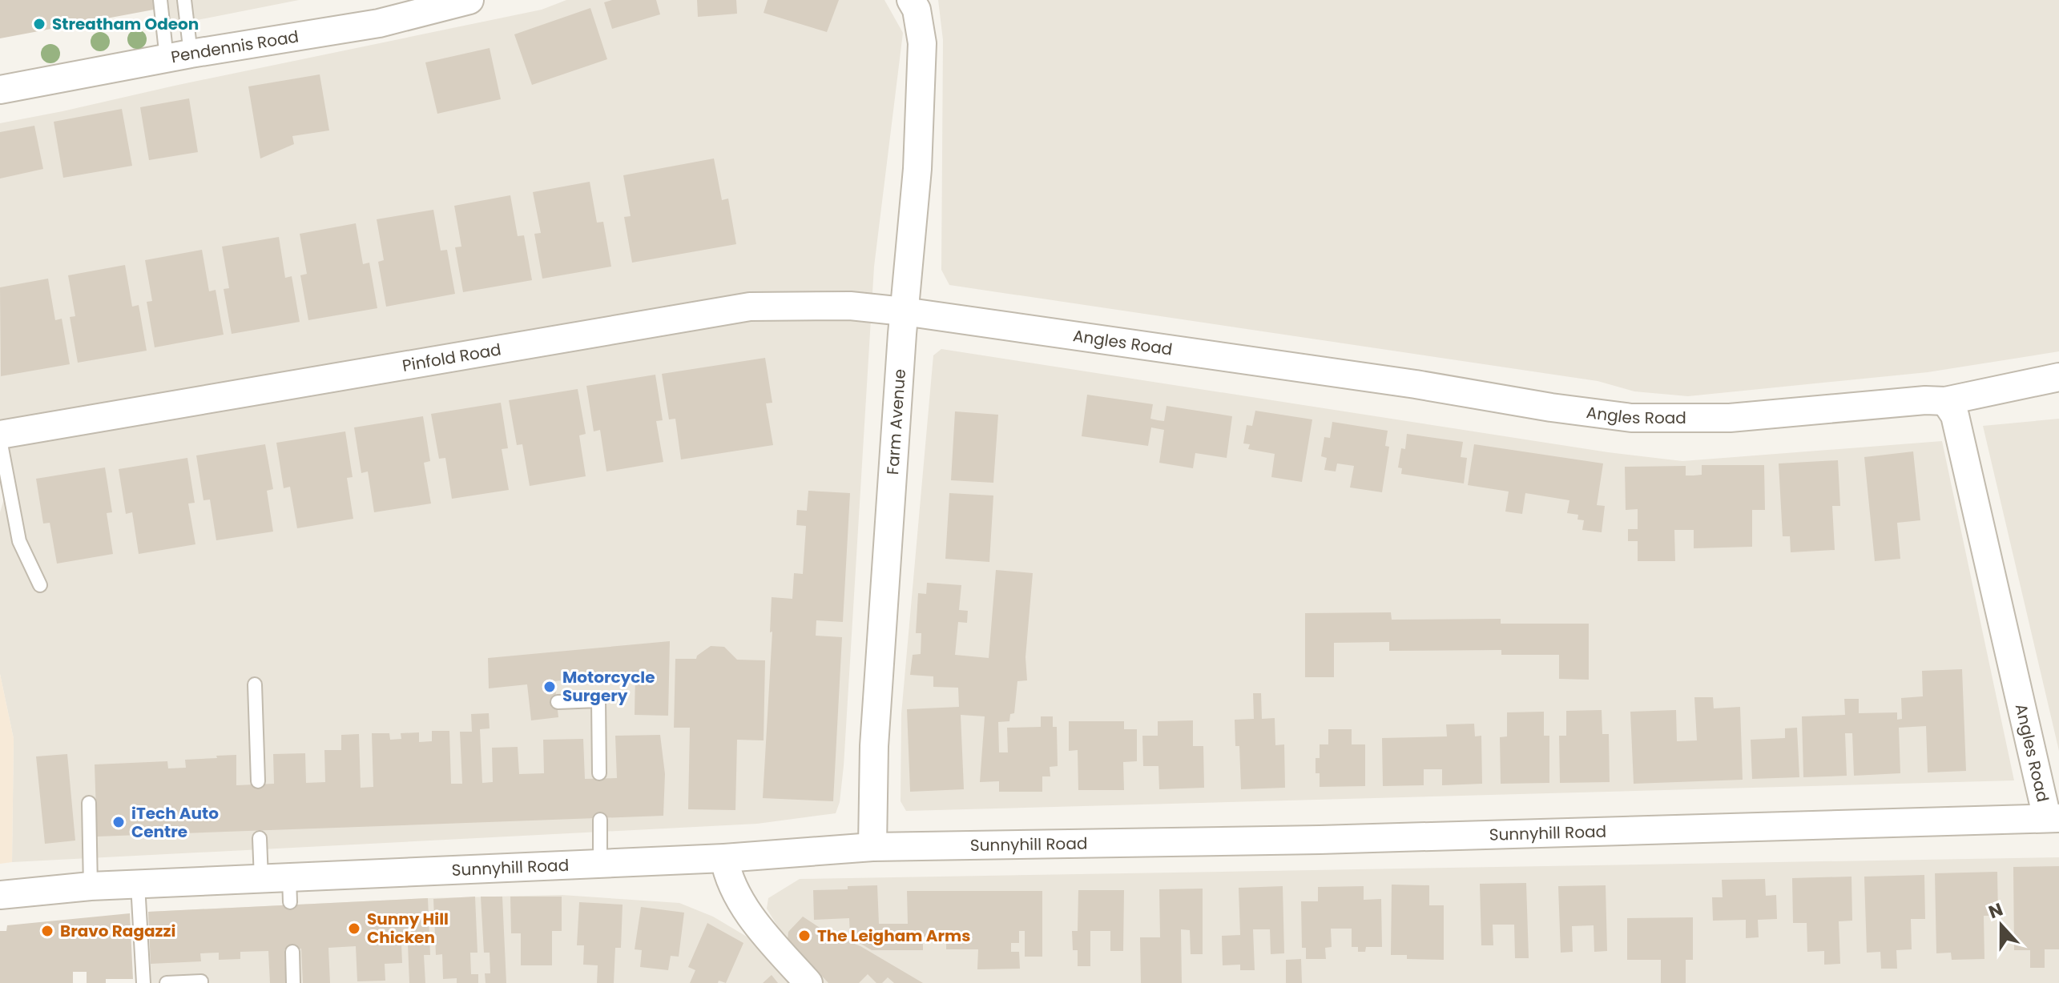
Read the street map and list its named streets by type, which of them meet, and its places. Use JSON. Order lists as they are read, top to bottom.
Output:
{
  "streets": {
    "street": [
      "Pendennis Road",
      "Angles Road",
      "Pinfold Road",
      "Farm Avenue",
      "Sunnyhill Road"
    ]
  },
  "crossings": [
    ["Angles Road", "Pinfold Road"],
    ["Angles Road", "Farm Avenue"],
    ["Angles Road", "Sunnyhill Road"],
    ["Pinfold Road", "Farm Avenue"],
    ["Farm Avenue", "Sunnyhill Road"]
  ],
  "places": [
    "Streatham Odeon",
    "Motorcycle Surgery",
    "iTech Auto Centre",
    "Sunny Hill Chicken",
    "Bravo Ragazzi",
    "The Leigham Arms"
  ],
  "north": "top"
}
